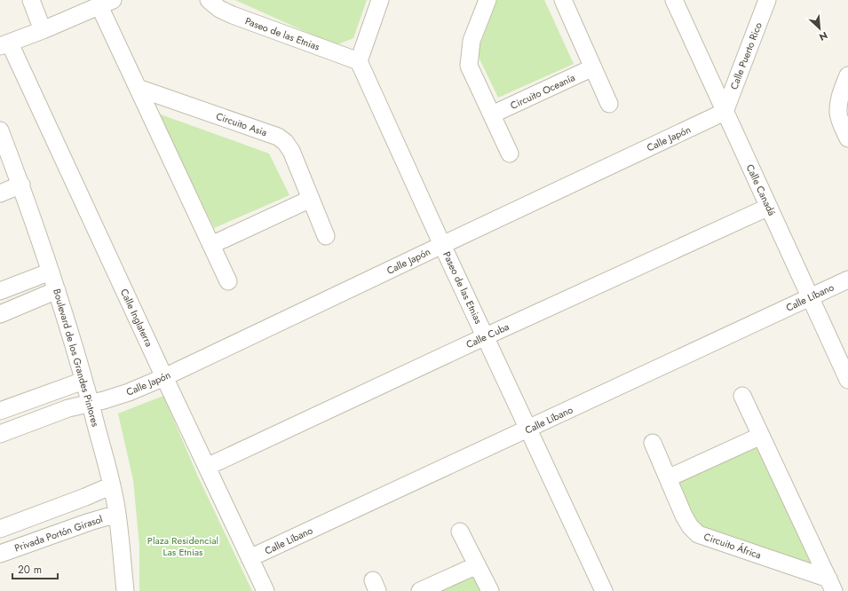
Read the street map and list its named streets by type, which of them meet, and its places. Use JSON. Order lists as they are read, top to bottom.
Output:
{
  "streets": {
    "street": [
      "Paseo de las Etnias",
      "Calle Puerto Rico",
      "Circuito Oceanía",
      "Circuito Asia",
      "Calle Japón",
      "Calle Canadá",
      "Calle Líbano",
      "Calle Inglaterra",
      "Calle Cuba",
      "Boulevard de los Grandes Pintores",
      "Privada Portón Girasol",
      "Circuito África"
    ]
  },
  "crossings": [
    ["Paseo de las Etnias", "Calle Japón"],
    ["Paseo de las Etnias", "Calle Líbano"],
    ["Paseo de las Etnias", "Calle Cuba"],
    ["Calle Puerto Rico", "Calle Japón"],
    ["Calle Puerto Rico", "Calle Canadá"],
    ["Calle Japón", "Calle Canadá"],
    ["Calle Japón", "Calle Inglaterra"],
    ["Calle Japón", "Boulevard de los Grandes Pintores"],
    ["Calle Canadá", "Calle Líbano"],
    ["Calle Canadá", "Calle Cuba"],
    ["Calle Líbano", "Calle Inglaterra"],
    ["Calle Inglaterra", "Calle Cuba"],
    ["Boulevard de los Grandes Pintores", "Privada Portón Girasol"]
  ],
  "parks": ["Plaza Residencial Las Etnias"],
  "scale_bar": "20 m",
  "north": "bottom right"
}
